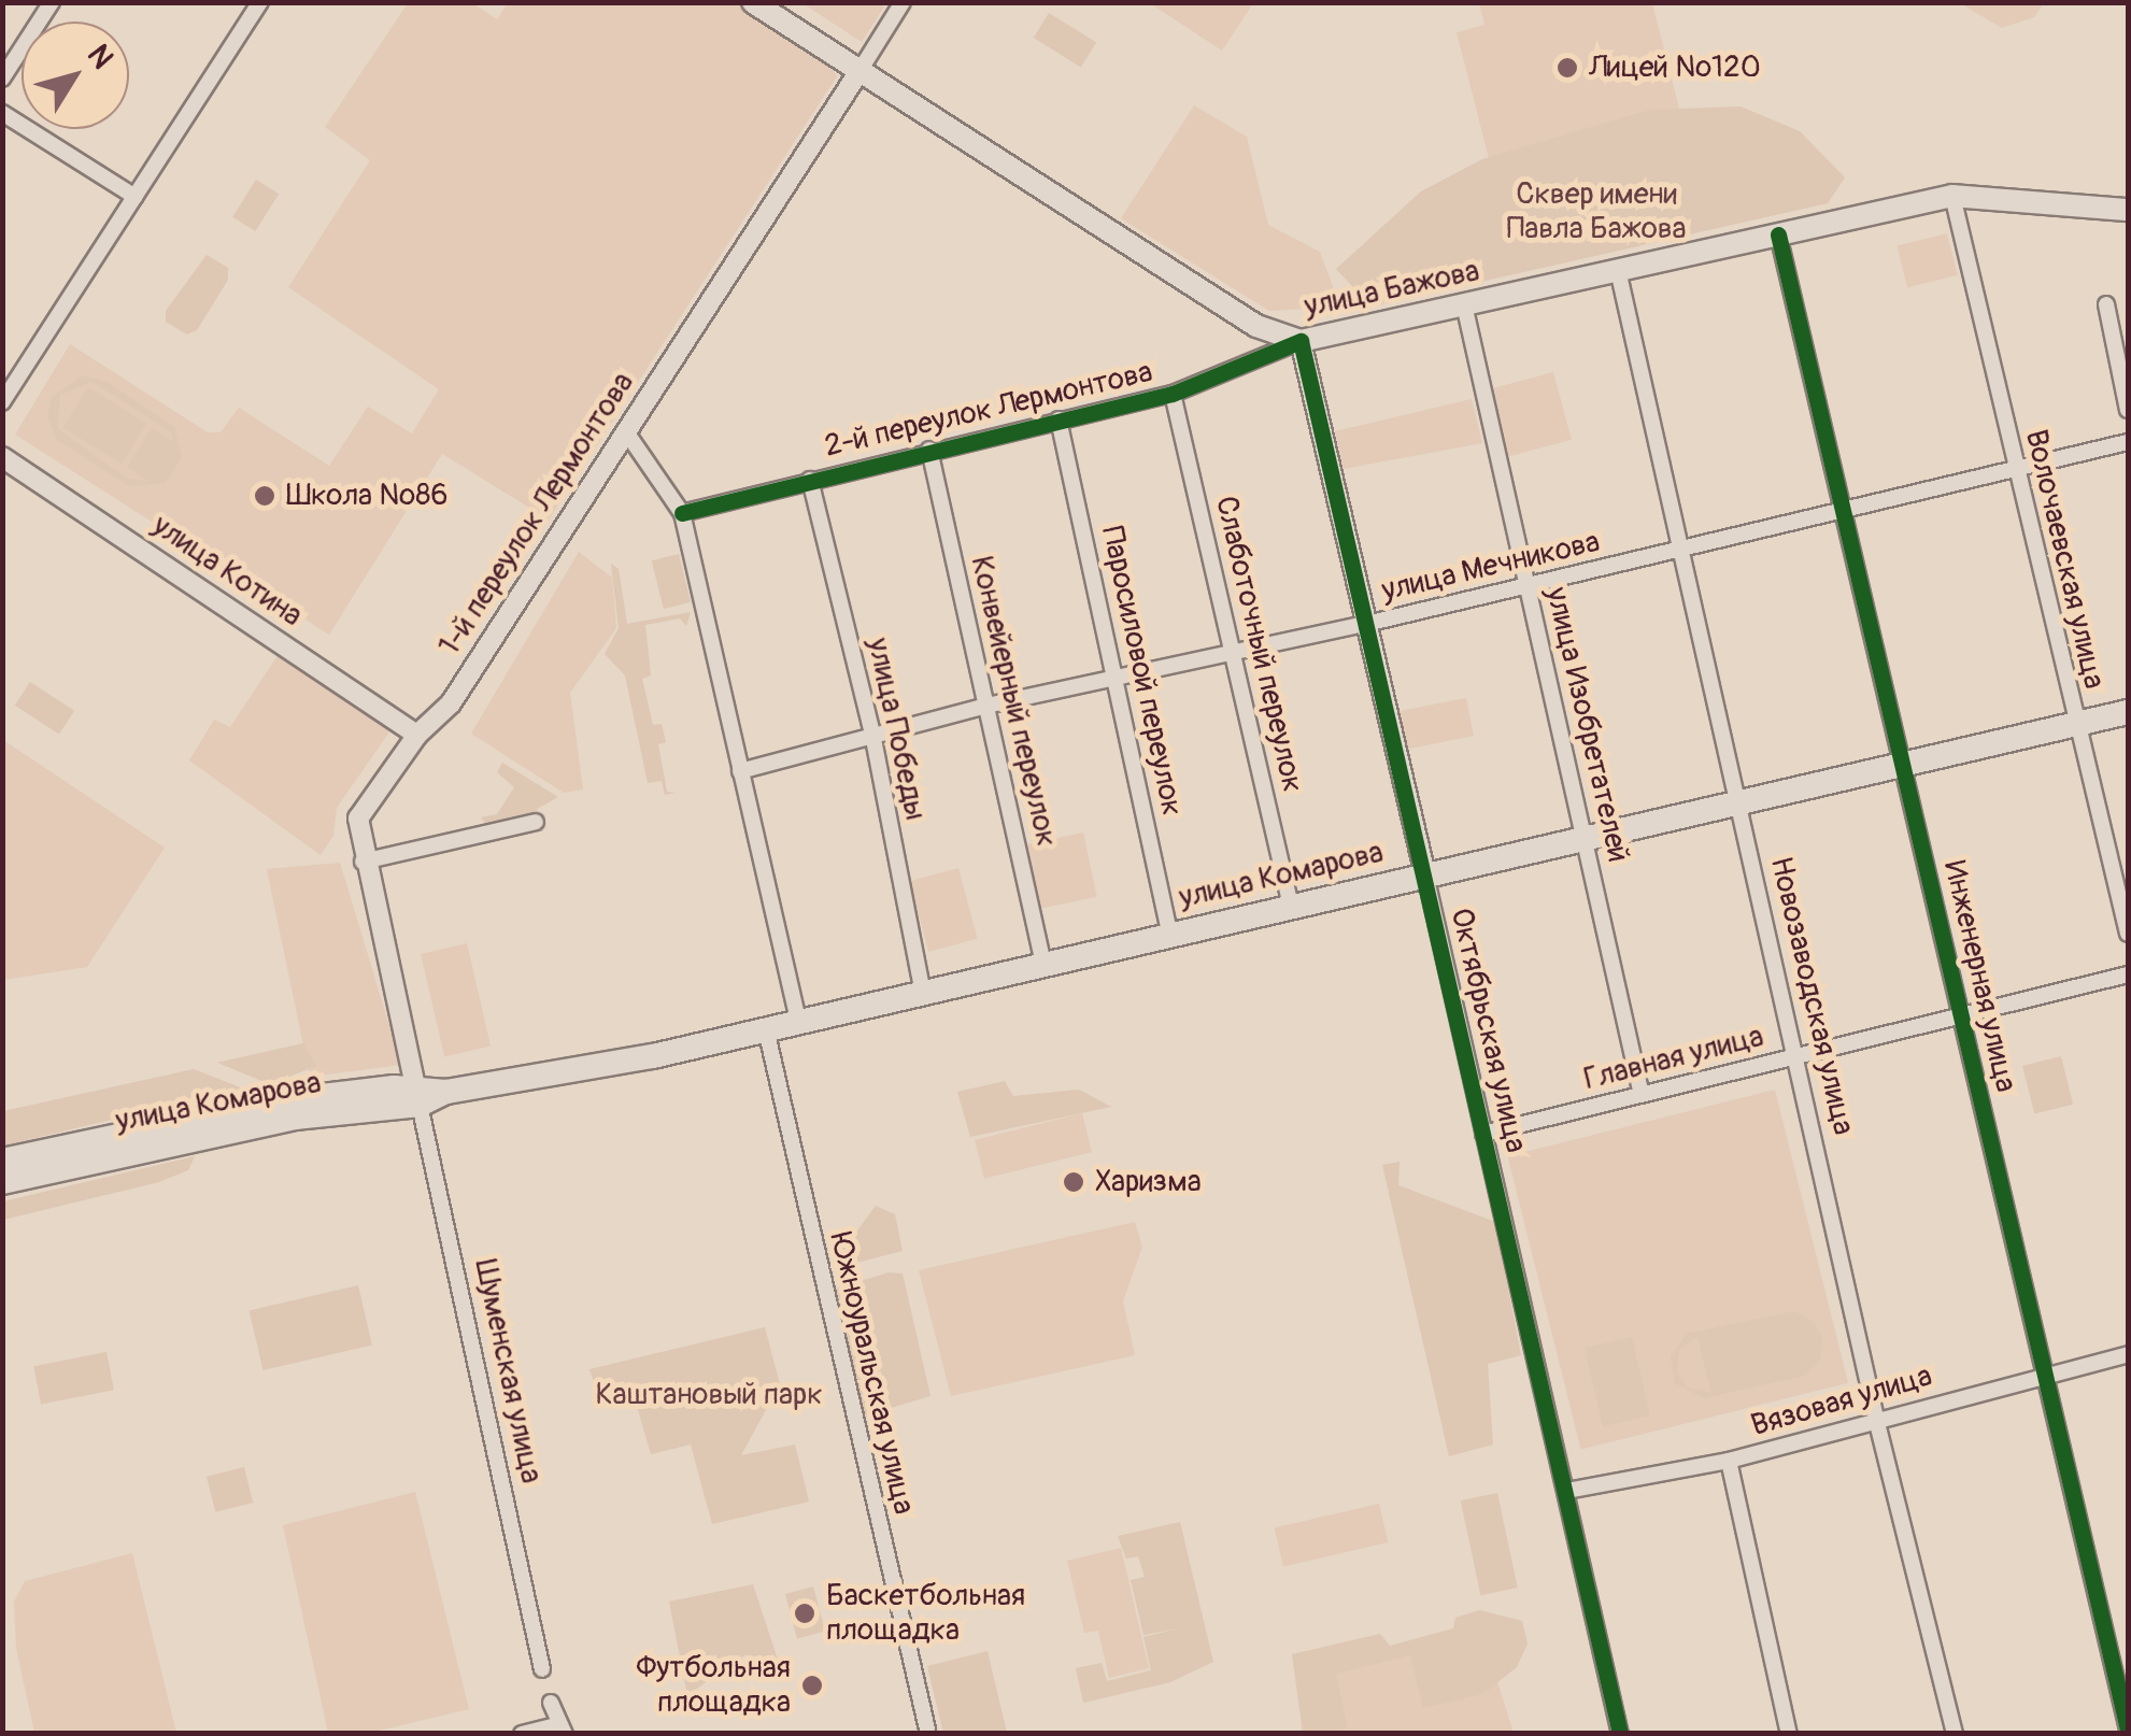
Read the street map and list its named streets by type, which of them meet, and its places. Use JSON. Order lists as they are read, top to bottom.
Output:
{
  "streets": {
    "main road": ["улица Бажова", "улица Комарова"],
    "street": [
      "2-й переулок Лермонтова",
      "1-й переулок Лермонтова",
      "Волочаевская улица",
      "улица Мечникова",
      "улица Котина",
      "Слаботочный переулок",
      "Паросиловой переулок",
      "Конвейерный переулок",
      "улица Изобретателей",
      "улица Победы",
      "Инженерная улица",
      "Новозаводская улица",
      "Октябрьская улица",
      "Главная улица",
      "Шуменская улица",
      "Южноуральская улица",
      "Вязовая улица"
    ]
  },
  "crossings": [
    ["улица Бажова", "2-й переулок Лермонтова"],
    ["улица Бажова", "1-й переулок Лермонтова"],
    ["улица Бажова", "Волочаевская улица"],
    ["улица Бажова", "улица Изобретателей"],
    ["улица Бажова", "Инженерная улица"],
    ["улица Бажова", "Новозаводская улица"],
    ["улица Бажова", "Октябрьская улица"],
    ["2-й переулок Лермонтова", "Слаботочный переулок"],
    ["2-й переулок Лермонтова", "Паросиловой переулок"],
    ["2-й переулок Лермонтова", "Конвейерный переулок"],
    ["2-й переулок Лермонтова", "улица Победы"],
    ["2-й переулок Лермонтова", "Октябрьская улица"],
    ["1-й переулок Лермонтова", "улица Котина"],
    ["1-й переулок Лермонтова", "улица Комарова"],
    ["1-й переулок Лермонтова", "Шуменская улица"],
    ["Волочаевская улица", "улица Мечникова"],
    ["Волочаевская улица", "улица Комарова"],
    ["улица Мечникова", "Слаботочный переулок"],
    ["улица Мечникова", "Паросиловой переулок"],
    ["улица Мечникова", "Конвейерный переулок"],
    ["улица Мечникова", "улица Изобретателей"],
    ["улица Мечникова", "улица Победы"],
    ["улица Мечникова", "Инженерная улица"],
    ["улица Мечникова", "Новозаводская улица"],
    ["улица Мечникова", "Октябрьская улица"],
    ["Слаботочный переулок", "улица Комарова"],
    ["Паросиловой переулок", "улица Комарова"],
    ["Конвейерный переулок", "улица Комарова"],
    ["улица Изобретателей", "улица Комарова"],
    ["улица Изобретателей", "Главная улица"],
    ["улица Победы", "улица Комарова"],
    ["улица Комарова", "Инженерная улица"],
    ["улица Комарова", "Новозаводская улица"],
    ["улица Комарова", "Октябрьская улица"],
    ["улица Комарова", "Шуменская улица"],
    ["улица Комарова", "Южноуральская улица"],
    ["Инженерная улица", "Главная улица"],
    ["Инженерная улица", "Вязовая улица"],
    ["Новозаводская улица", "Главная улица"],
    ["Новозаводская улица", "Вязовая улица"],
    ["Октябрьская улица", "Главная улица"],
    ["Октябрьская улица", "Вязовая улица"]
  ],
  "parks": ["Сквер имени Павла Бажова", "Каштановый парк"],
  "places": [
    "Лицей №120",
    "Школа №86",
    "Харизма",
    "Баскетбольная площадка",
    "Футбольная площадка"
  ],
  "north": "top right"
}
